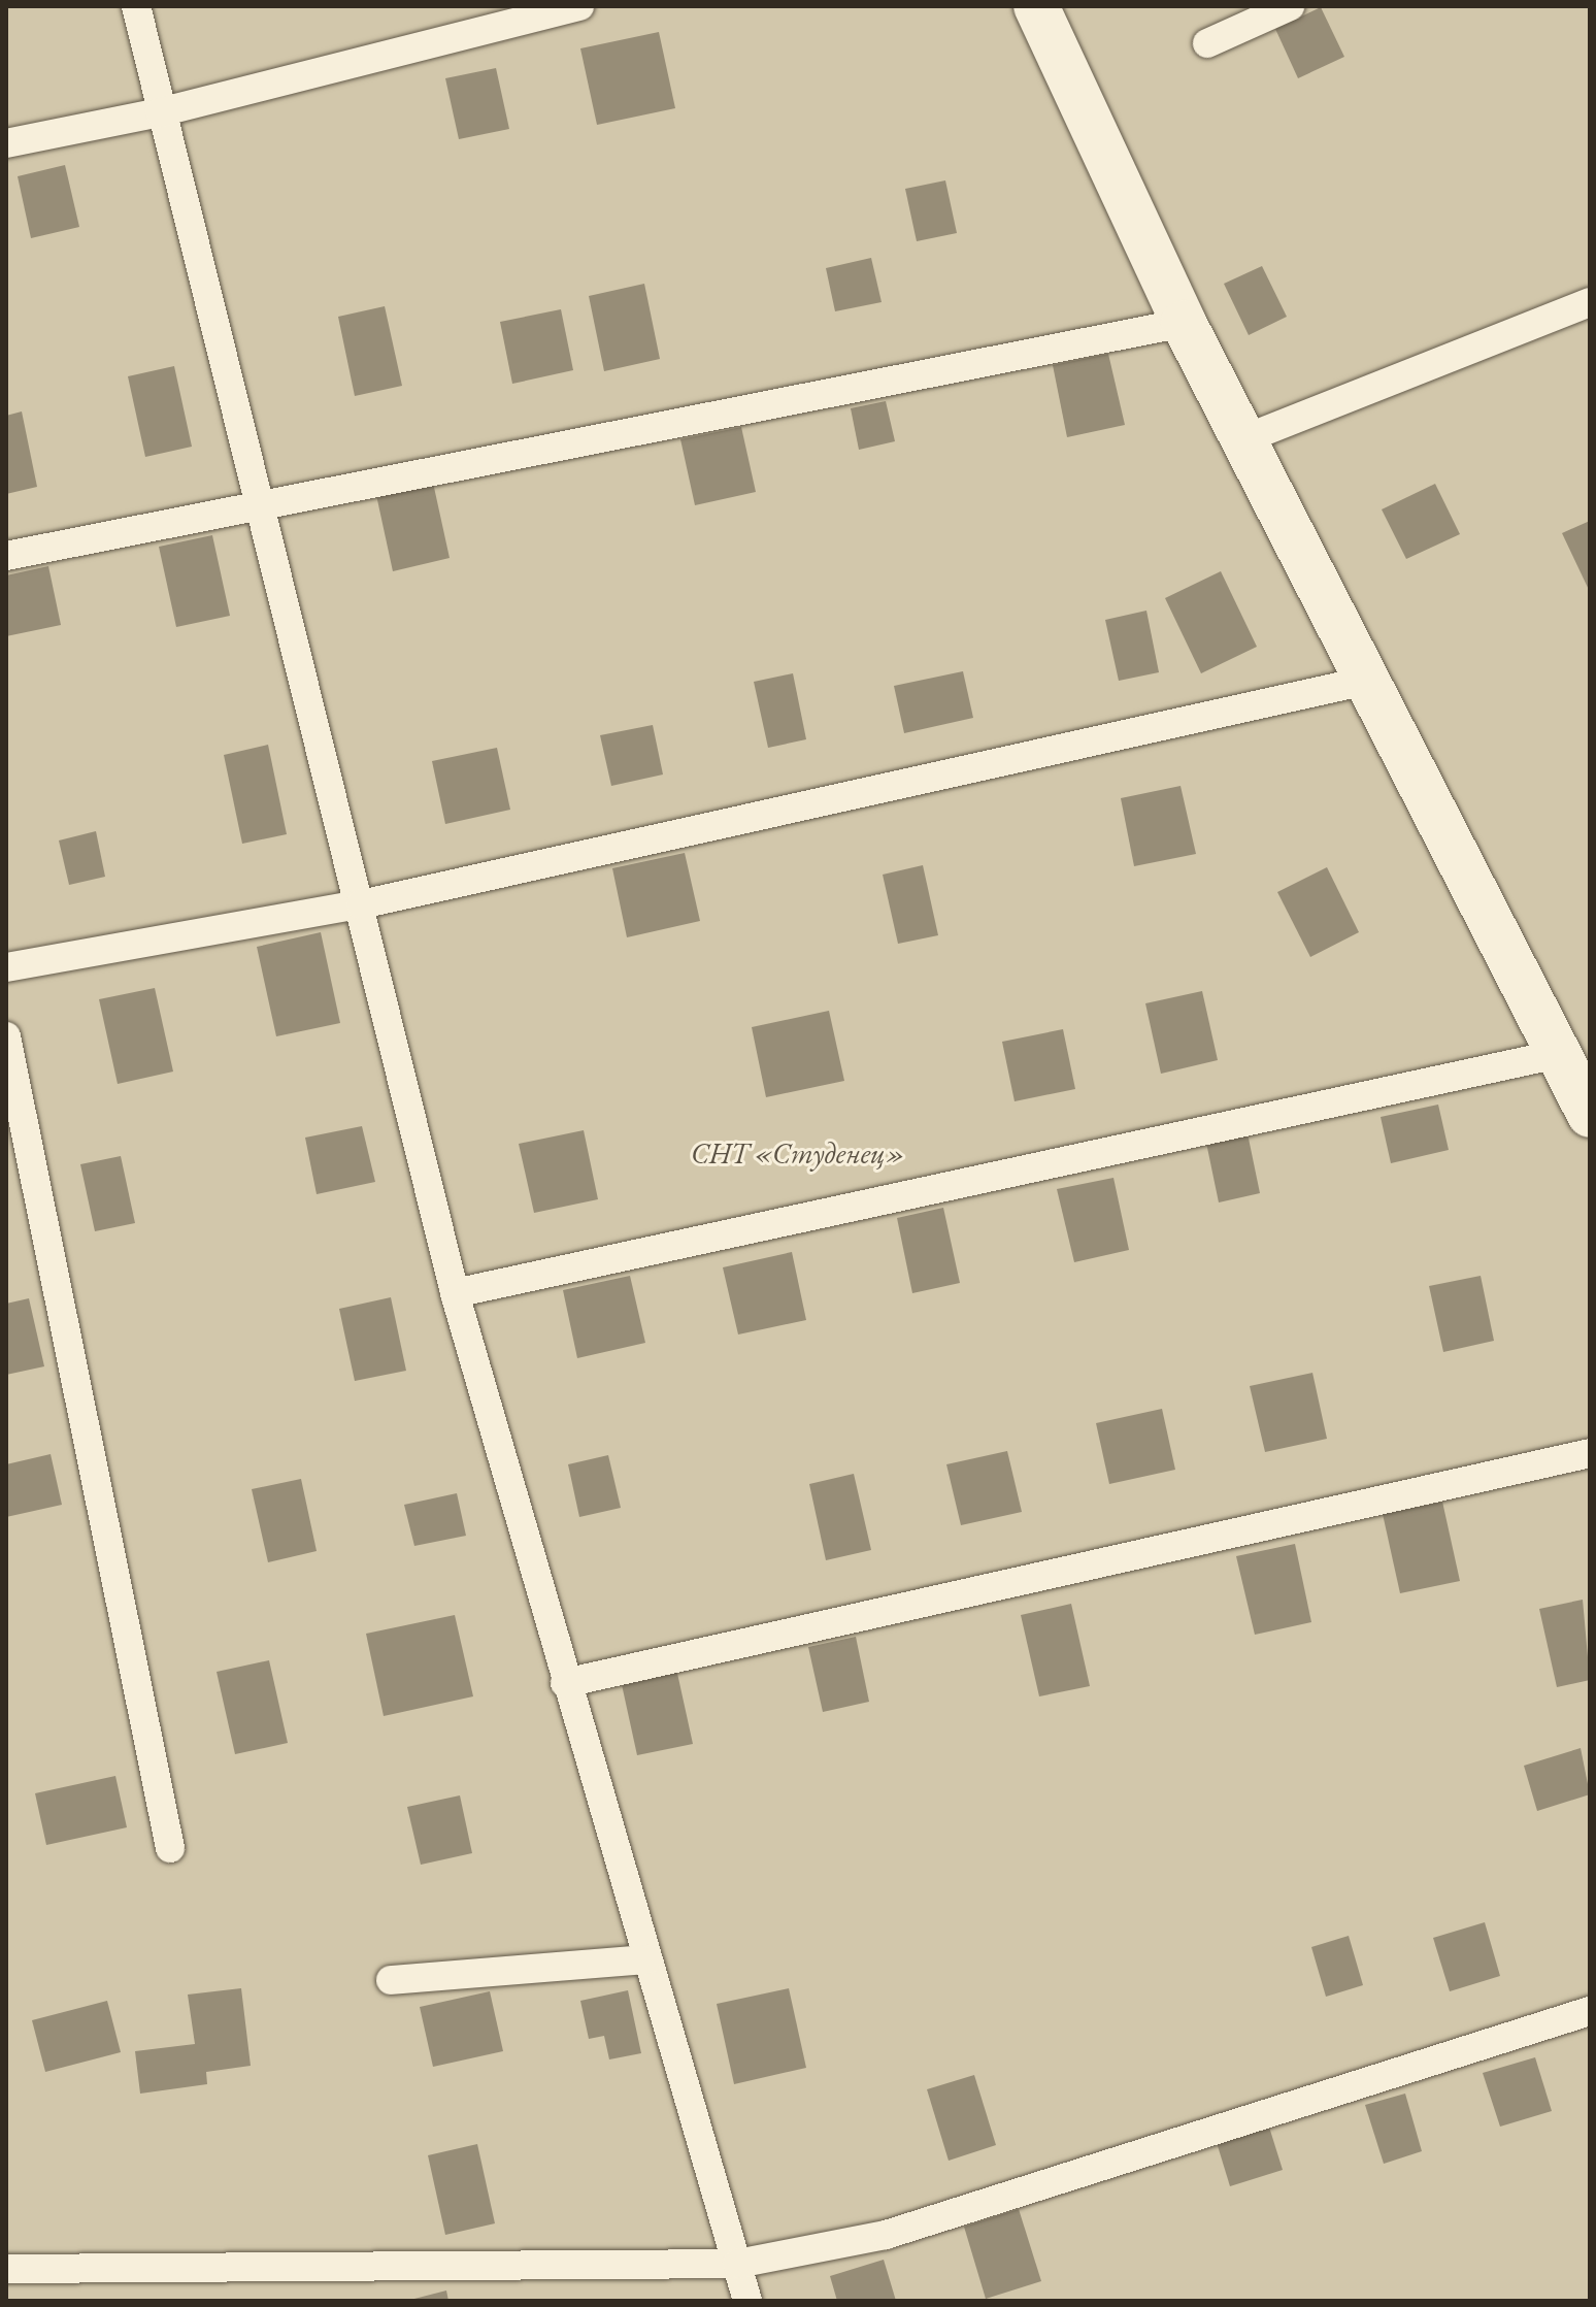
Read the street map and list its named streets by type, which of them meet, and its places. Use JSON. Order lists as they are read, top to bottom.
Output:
{
  "parks": ["СНТ «Студенец»"]
}
